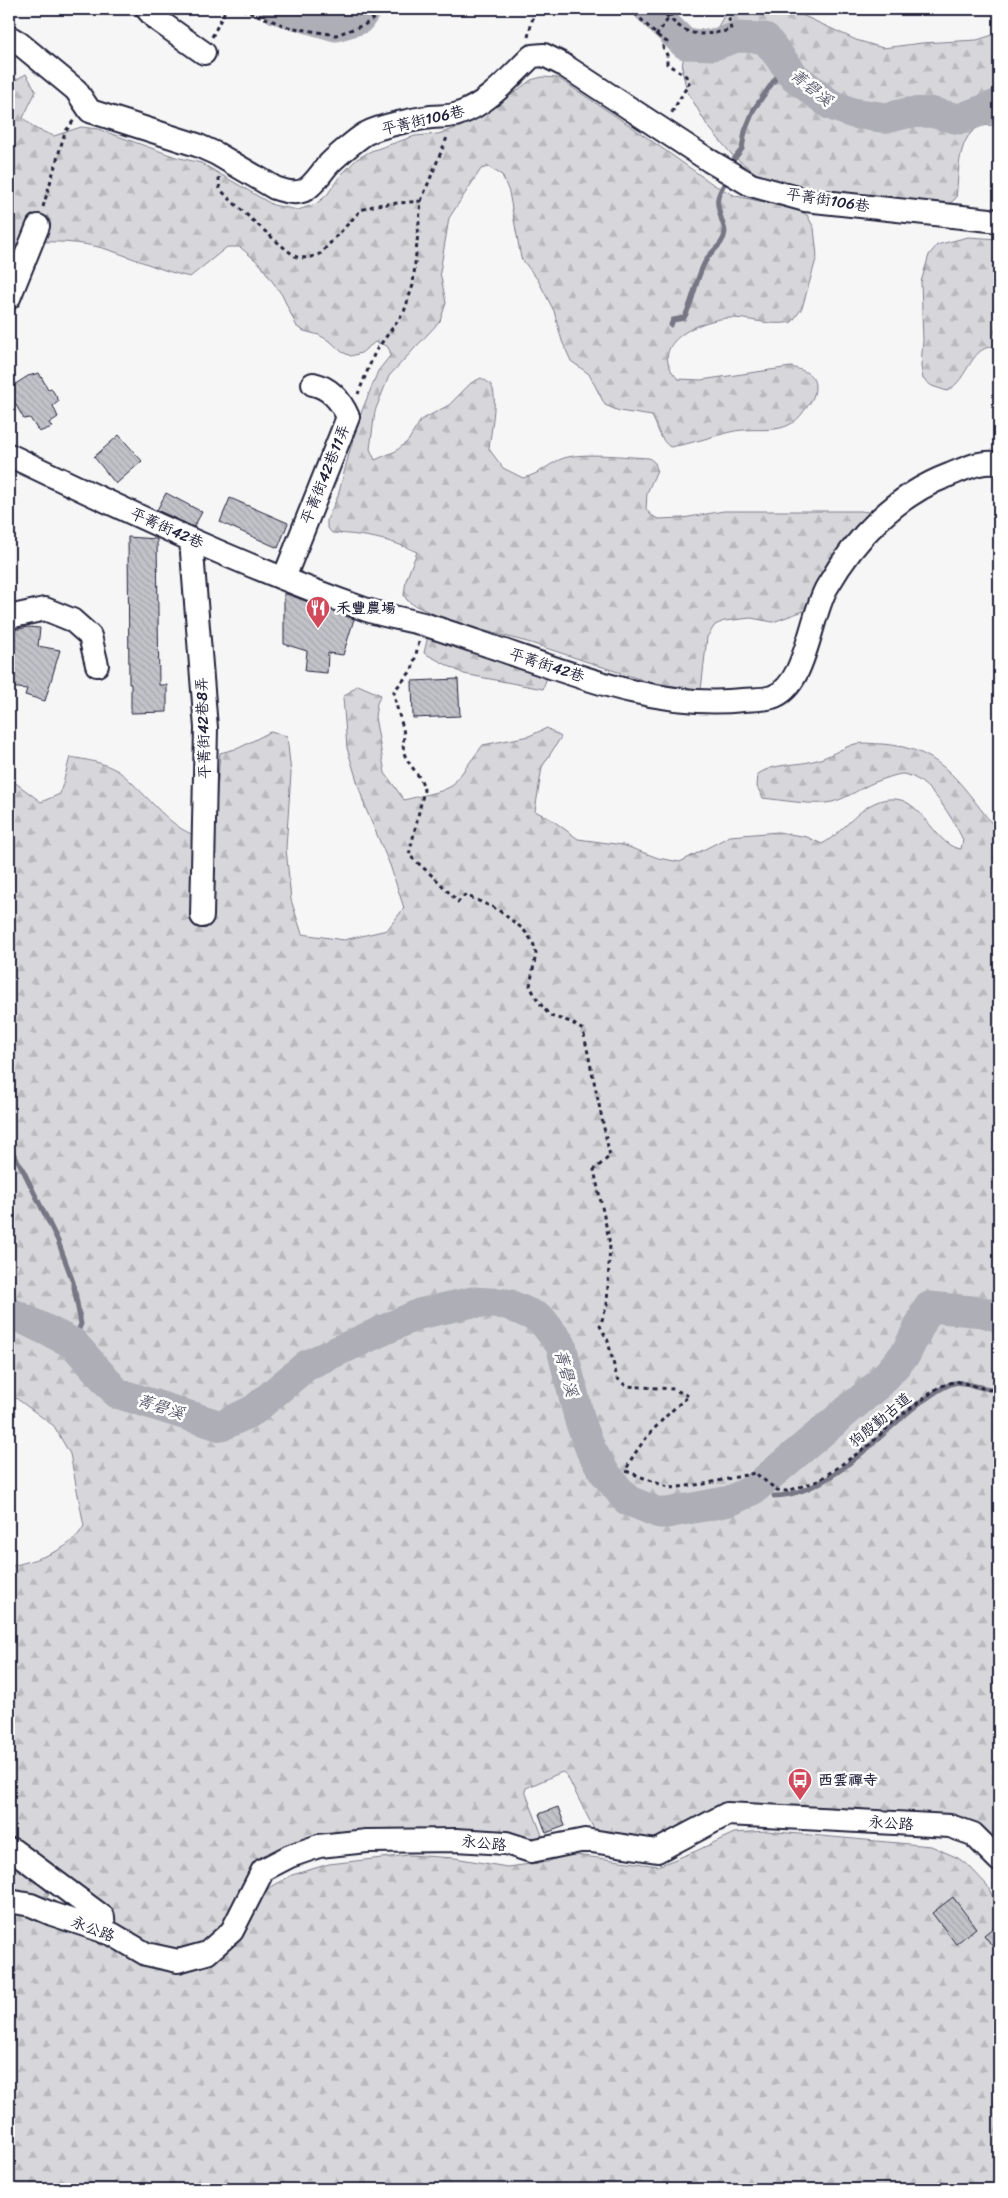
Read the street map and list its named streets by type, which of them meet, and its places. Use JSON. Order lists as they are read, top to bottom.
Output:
{
  "streets": {
    "street": [
      "平菁街106巷",
      "平菁街42巷11弄",
      "平菁街42巷",
      "平菁街42巷8弄",
      "永公路"
    ],
    "path": ["狗殷勤古道"]
  },
  "crossings": [
    ["平菁街42巷11弄", "平菁街42巷"],
    ["平菁街42巷", "平菁街42巷8弄"],
    ["平菁街42巷", "狗殷勤古道"]
  ],
  "water": ["菁礐溪"],
  "places": {
    "restaurant": ["禾豐農場"],
    "bus stop": ["西雲禪寺"]
  }
}
